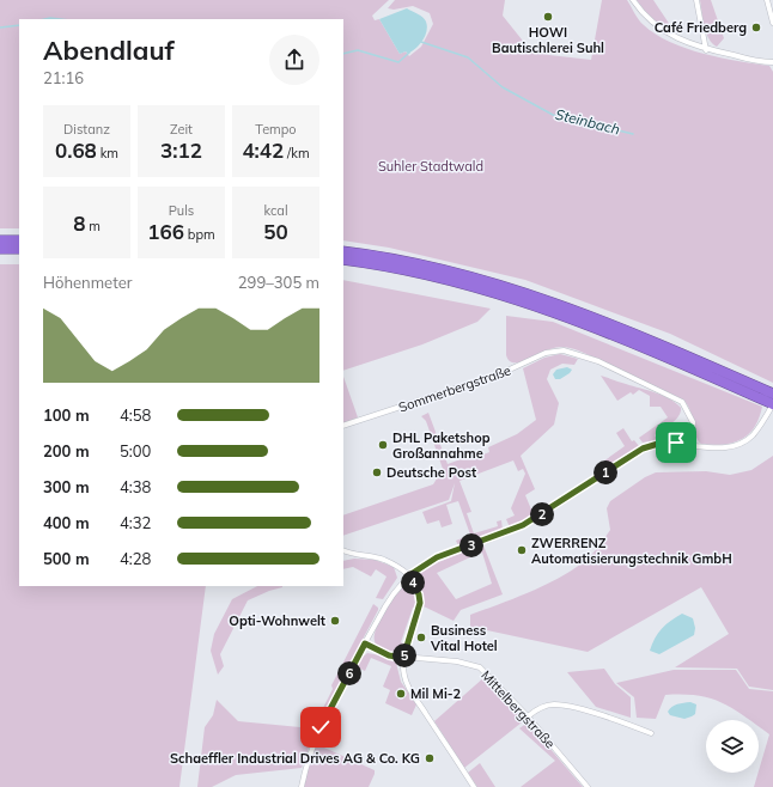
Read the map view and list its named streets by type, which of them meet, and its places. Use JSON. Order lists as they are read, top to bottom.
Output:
{
  "streets": {
    "street": ["Sommerbergstraße", "Mittelbergstraße"]
  },
  "water": ["Steinbach"],
  "parks": ["Suhler Stadtwald"],
  "places": [
    "HOWI Bautischlerei Suhl",
    "Café Friedberg",
    "DHL Paketshop Großannahme",
    "Deutsche Post",
    "ZWERRENZ Automatisierungstechnik GmbH",
    "Opti-Wohnwelt",
    "Business Vital Hotel",
    "Mil Mi-2",
    "Schaeffler Industrial Drives AG & Co. KG"
  ],
  "page": {
    "heading": ["Abendlauf", "21:16"],
    "stats": [
      ["Distanz", "0.68 km"],
      ["Zeit", "3:12"],
      ["Tempo", "4:42 /km"],
      ["8 m"],
      ["Puls", "166 bpm"],
      ["kcal", "50"]
    ],
    "chart": ["Höhenmeter", "299–305 m"],
    "list": [
      {
        "name": "100 m",
        "note": "4:58"
      },
      {
        "name": "200 m",
        "note": "5:00"
      },
      {
        "name": "300 m",
        "note": "4:38"
      },
      {
        "name": "400 m",
        "note": "4:32"
      },
      {
        "name": "500 m",
        "note": "4:28"
      }
    ],
    "pins": [
      "1",
      "2",
      "3",
      "4",
      "5",
      "6"
    ]
  }
}
